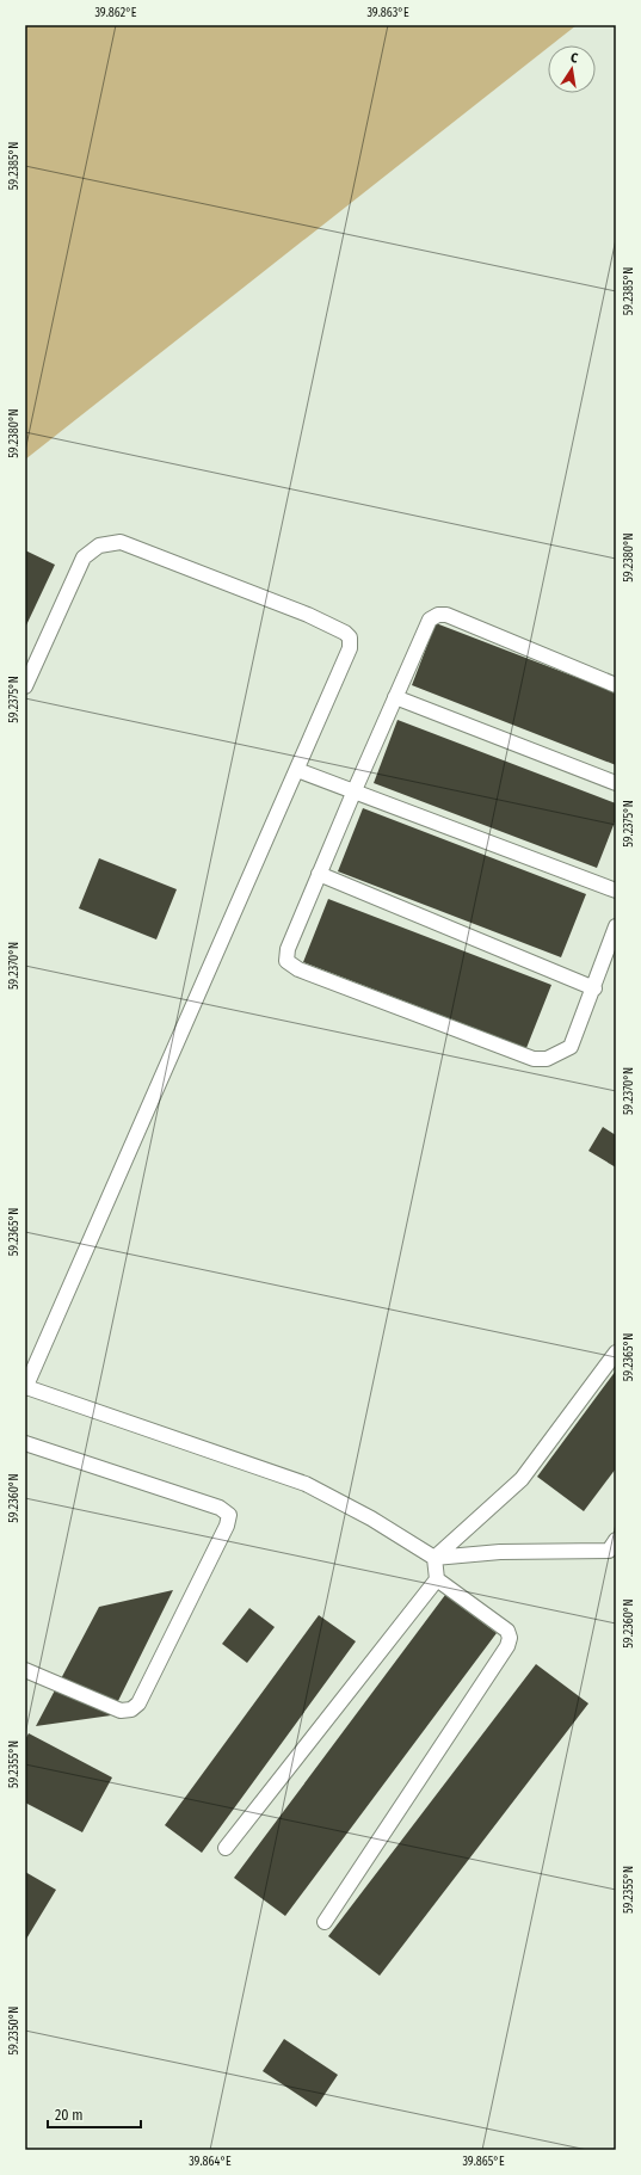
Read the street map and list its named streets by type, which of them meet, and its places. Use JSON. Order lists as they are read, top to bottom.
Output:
{
  "scale_bar": "20 m",
  "north": "top",
  "coordinates": [
    "39.862°E",
    "39.863°E",
    "59.2385°N",
    "59.2380°N",
    "59.2375°N",
    "59.2370°N",
    "59.2365°N",
    "59.2360°N",
    "59.2355°N",
    "59.2350°N",
    "39.864°E",
    "39.865°E"
  ]
}
